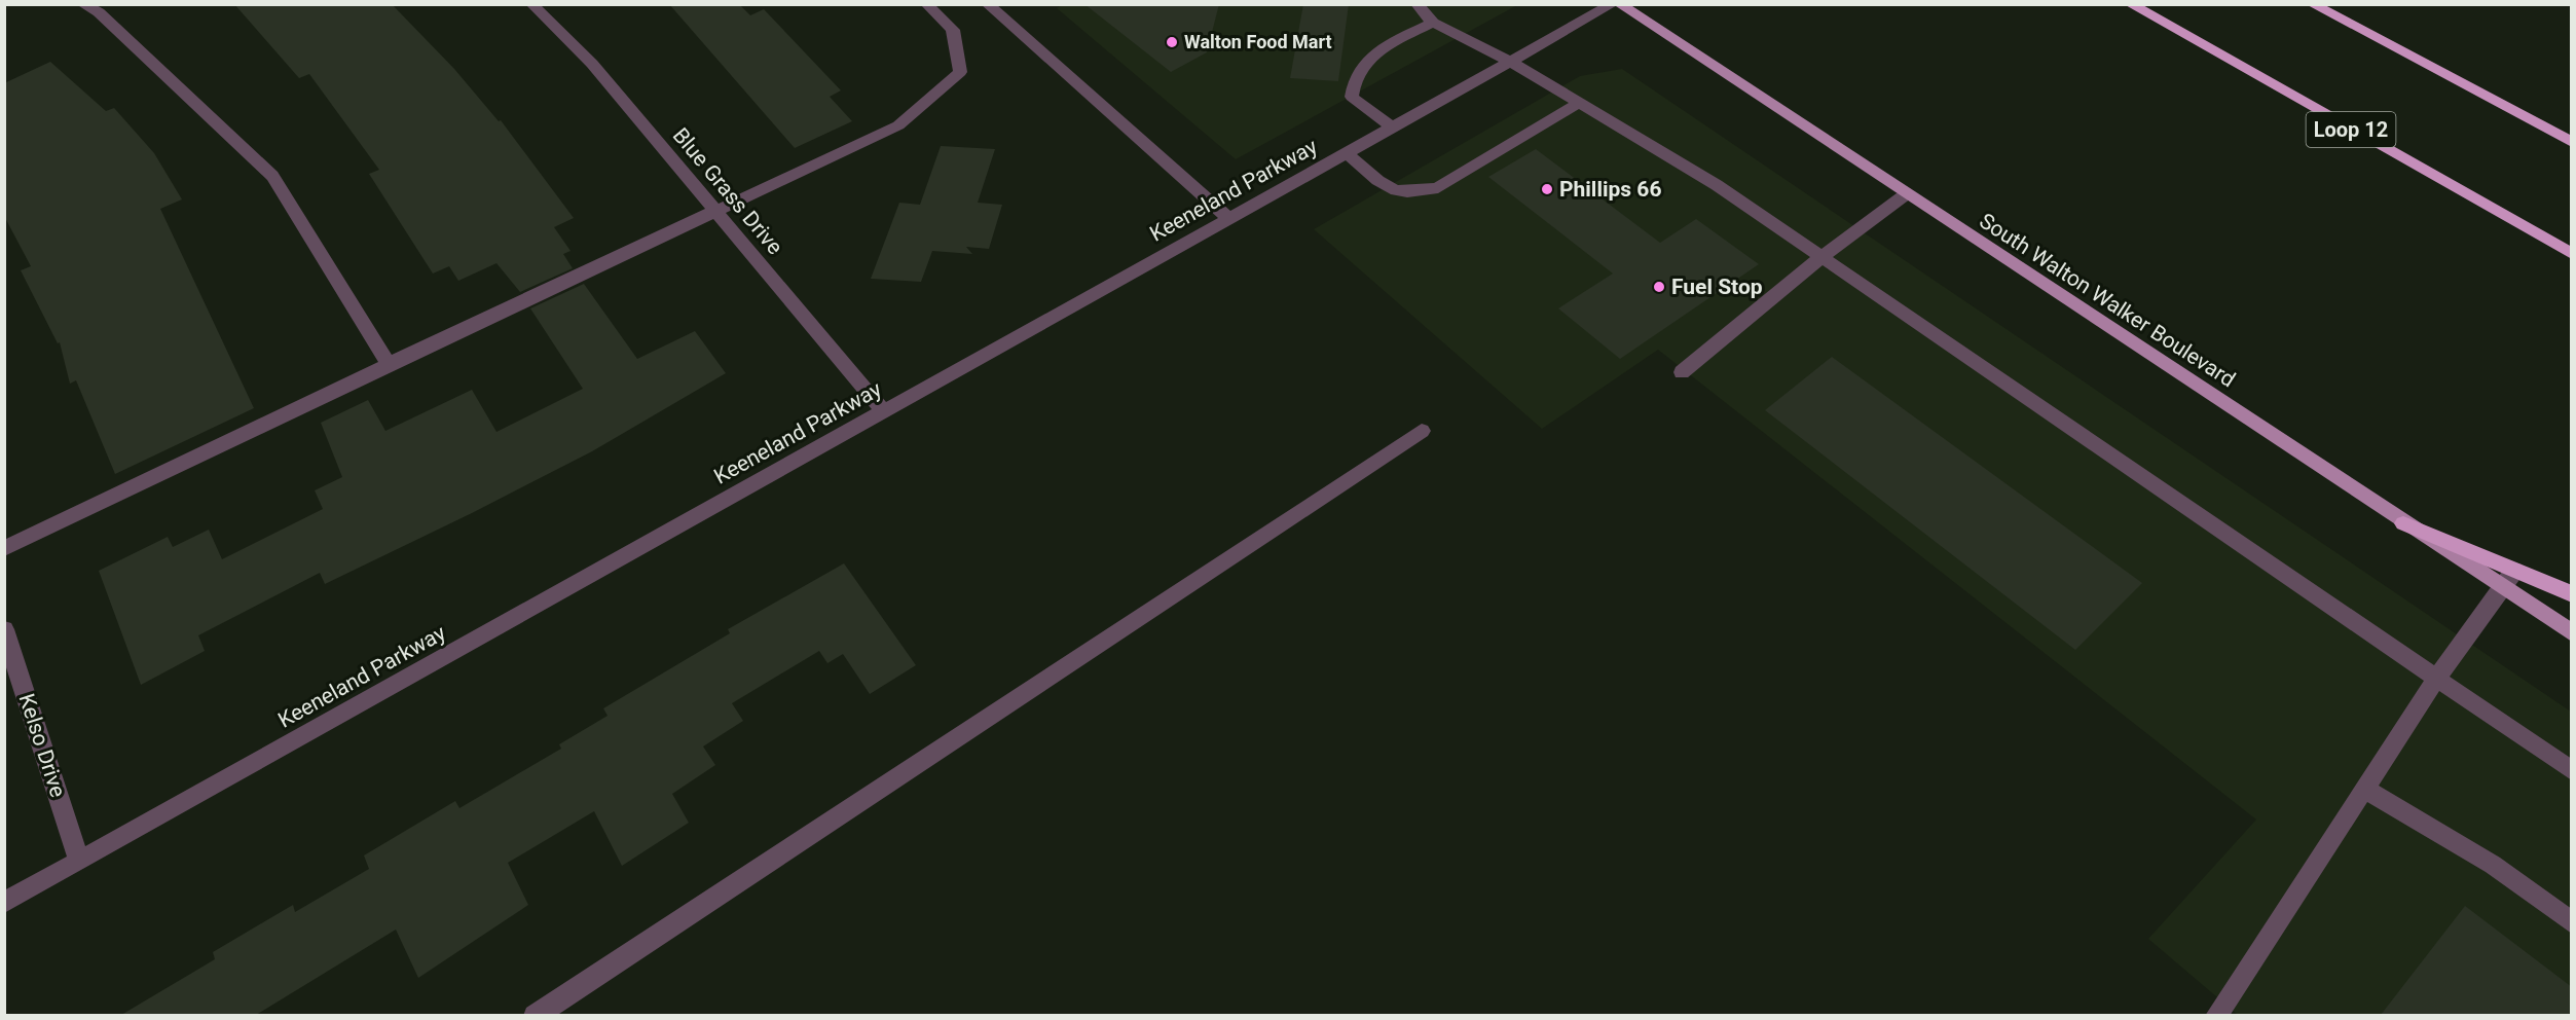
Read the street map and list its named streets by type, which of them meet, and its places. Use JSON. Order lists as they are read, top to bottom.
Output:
{
  "streets": {
    "highway": ["Loop 12"],
    "main road": ["South Walton Walker Boulevard"],
    "street": ["Keeneland Parkway", "Blue Grass Drive", "Kelso Drive"]
  },
  "crossings": [
    ["Keeneland Parkway", "Blue Grass Drive"],
    ["Keeneland Parkway", "Kelso Drive"]
  ],
  "places": ["Walton Food Mart", "Phillips 66", "Fuel Stop"]
}
